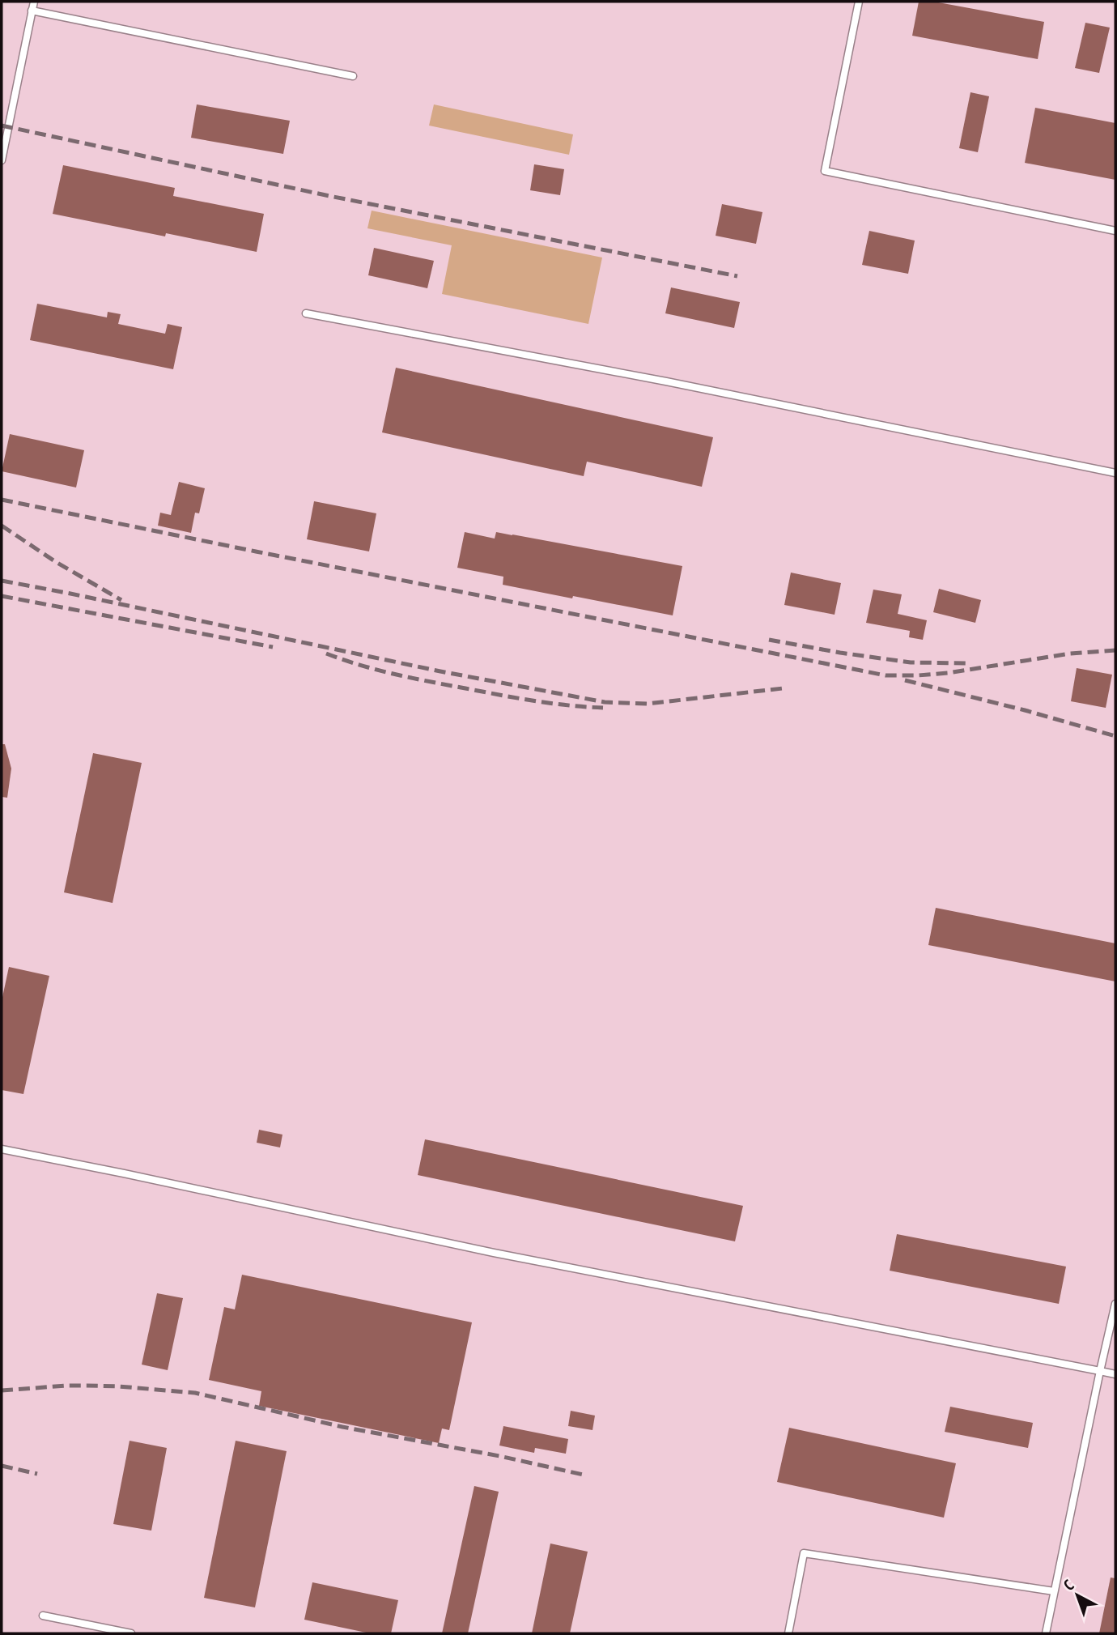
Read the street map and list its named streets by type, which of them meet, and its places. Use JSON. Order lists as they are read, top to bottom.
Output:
{
  "north": "top left"
}
